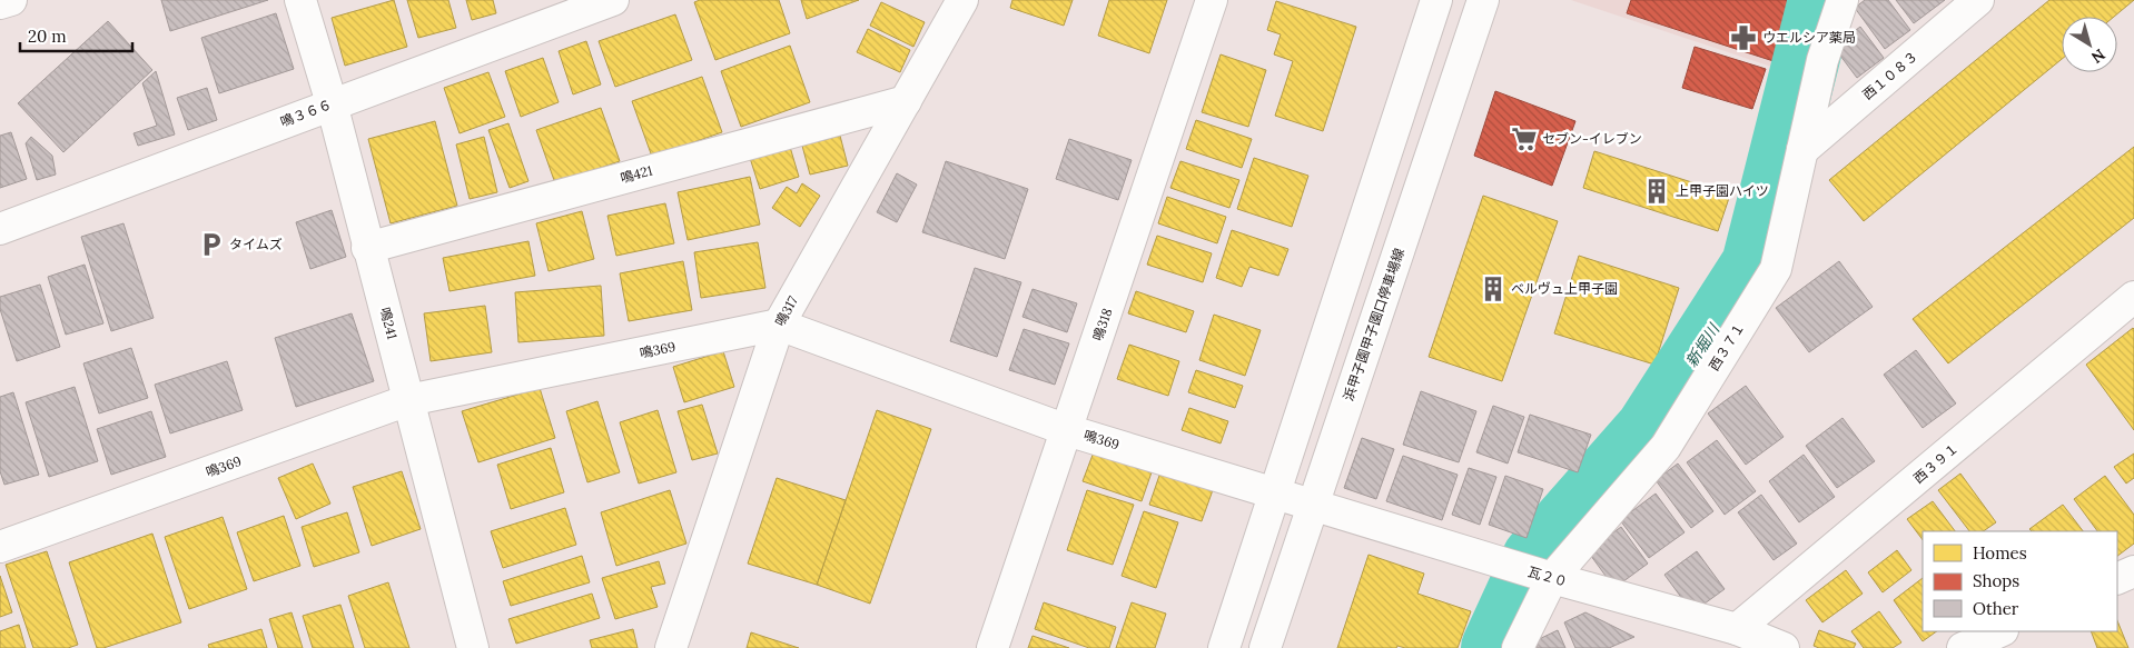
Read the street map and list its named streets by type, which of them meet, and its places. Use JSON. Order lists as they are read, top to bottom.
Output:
{
  "streets": {
    "street": [
      "西１０８３",
      "鳴３６６",
      "鳴421",
      "鳴317",
      "鳴241",
      "鳴318",
      "浜甲子園甲子園口停車場線",
      "西３７１",
      "鳴369",
      "西３９１",
      "瓦２０"
    ]
  },
  "crossings": [
    ["西１０８３", "西３７１"],
    ["鳴３６６", "鳴241"],
    ["鳴421", "鳴317"],
    ["鳴421", "鳴241"],
    ["鳴317", "鳴369"],
    ["鳴241", "鳴369"],
    ["鳴318", "鳴369"],
    ["浜甲子園甲子園口停車場線", "鳴369"],
    ["浜甲子園甲子園口停車場線", "瓦２０"],
    ["西３７１", "瓦２０"],
    ["鳴369", "瓦２０"],
    ["西３９１", "瓦２０"]
  ],
  "water": ["新堀川"],
  "places": {
    "pharmacy": ["ウエルシア薬局"],
    "supermarket": ["セブン-イレブン"],
    "building": ["上甲子園ハイツ", "ベルヴュ上甲子園"],
    "parking": ["タイムズ"]
  },
  "legend": ["Homes", "Shops", "Other"],
  "scale_bar": "20 m",
  "north": "bottom right"
}
